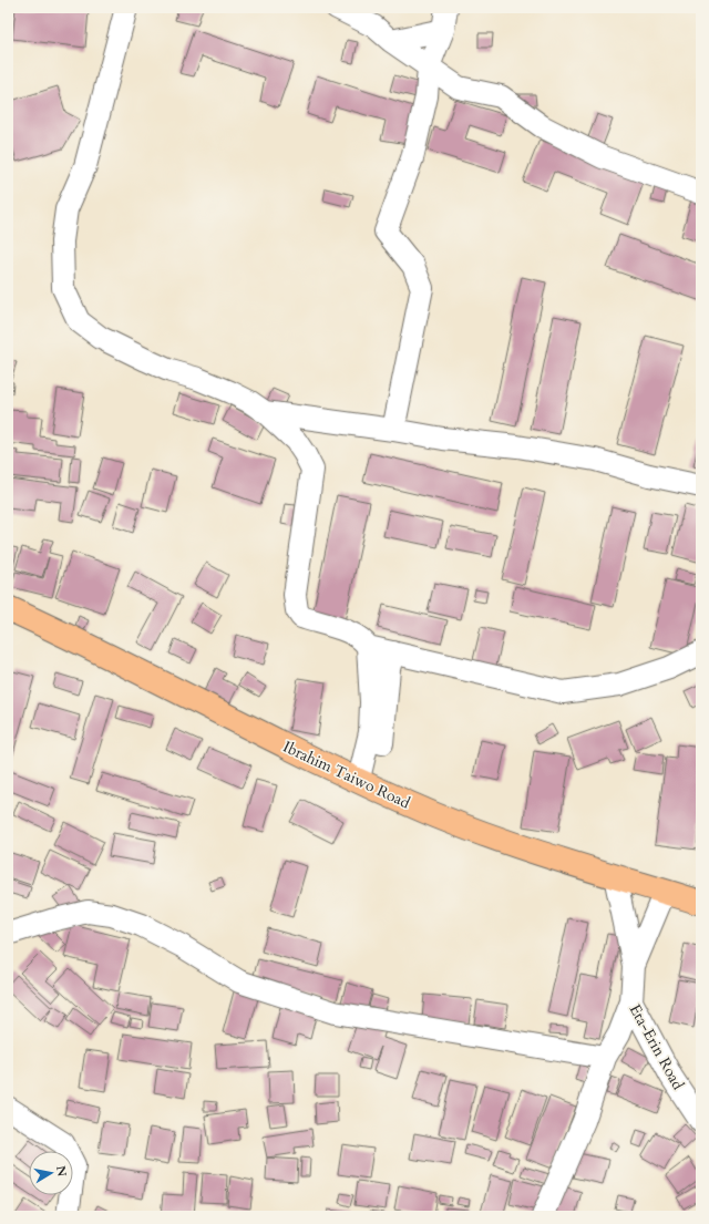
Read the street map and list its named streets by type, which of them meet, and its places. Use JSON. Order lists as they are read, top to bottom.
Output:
{
  "streets": {
    "main road": ["Ibrahim Taiwo Road"],
    "street": ["Eta-Erin Road"]
  },
  "crossings": [
    ["Ibrahim Taiwo Road", "Eta-Erin Road"]
  ],
  "north": "right"
}
